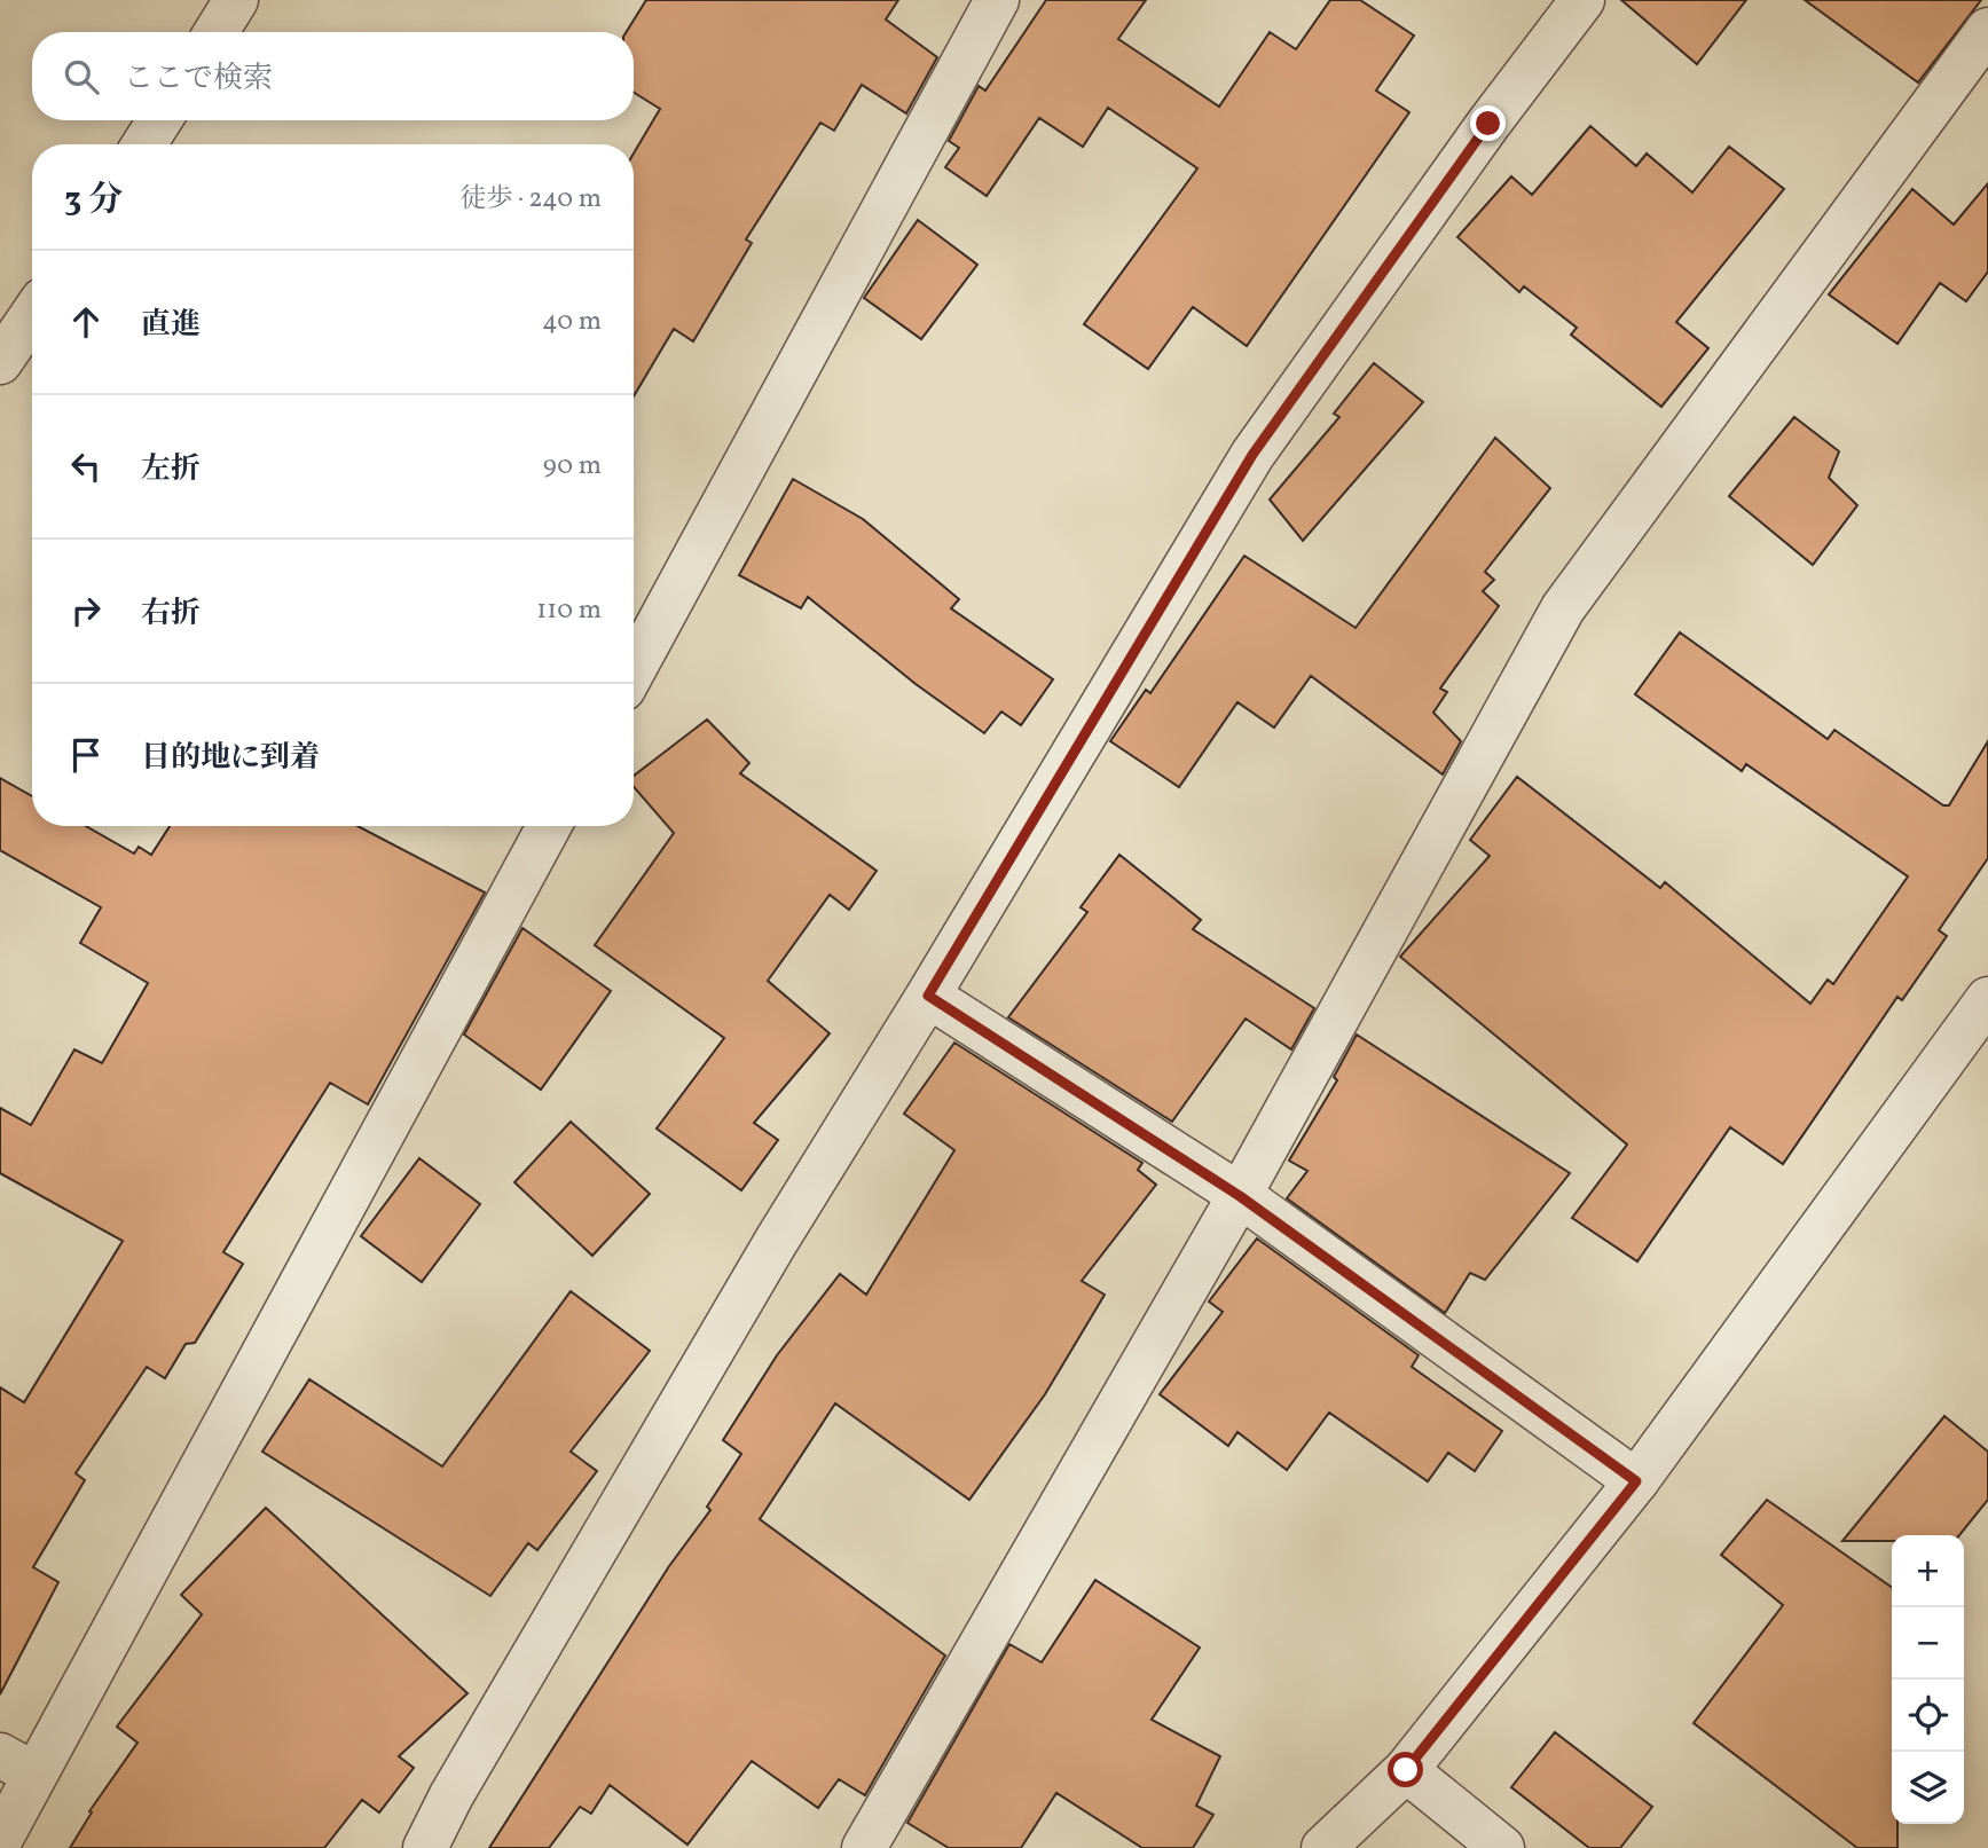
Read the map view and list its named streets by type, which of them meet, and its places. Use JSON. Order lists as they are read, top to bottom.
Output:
{
  "page": {
    "search": "ここで検索",
    "heading": ["3 分", "徒歩 · 240 m"],
    "list": [
      ["直進", "40 m"],
      ["左折", "90 m"],
      ["右折", "110 m"],
      "目的地に到着"
    ],
    "map_buttons": ["+", "−"]
  }
}
